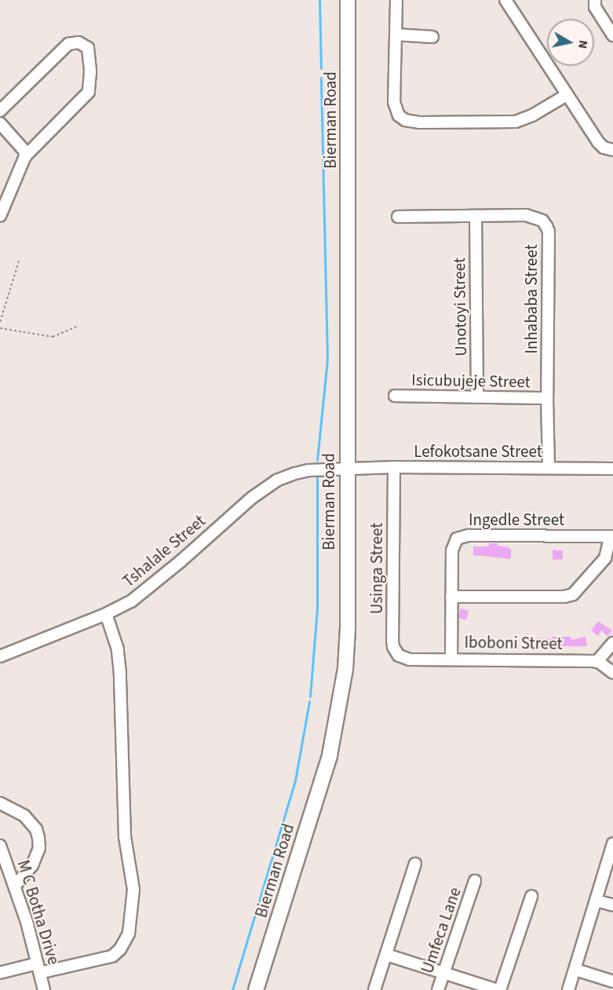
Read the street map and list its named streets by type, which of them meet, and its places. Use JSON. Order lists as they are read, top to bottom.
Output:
{
  "streets": {
    "main road": ["Bierman Road"],
    "street": [
      "Inhababa Street",
      "Unotoyi Street",
      "Isicubujeje Street",
      "Lefokotsane Street",
      "Ingedle Street",
      "Tshalale Street",
      "Usinga Street",
      "Iboboni Street",
      "M C Botha Drive",
      "Umfeca Lane"
    ]
  },
  "crossings": [
    ["Bierman Road", "Lefokotsane Street"],
    ["Bierman Road", "Tshalale Street"],
    ["Inhababa Street", "Unotoyi Street"],
    ["Inhababa Street", "Isicubujeje Street"],
    ["Inhababa Street", "Lefokotsane Street"],
    ["Unotoyi Street", "Isicubujeje Street"],
    ["Lefokotsane Street", "Tshalale Street"],
    ["Lefokotsane Street", "Usinga Street"],
    ["Ingedle Street", "Iboboni Street"],
    ["Usinga Street", "Iboboni Street"]
  ],
  "north": "right"
}
